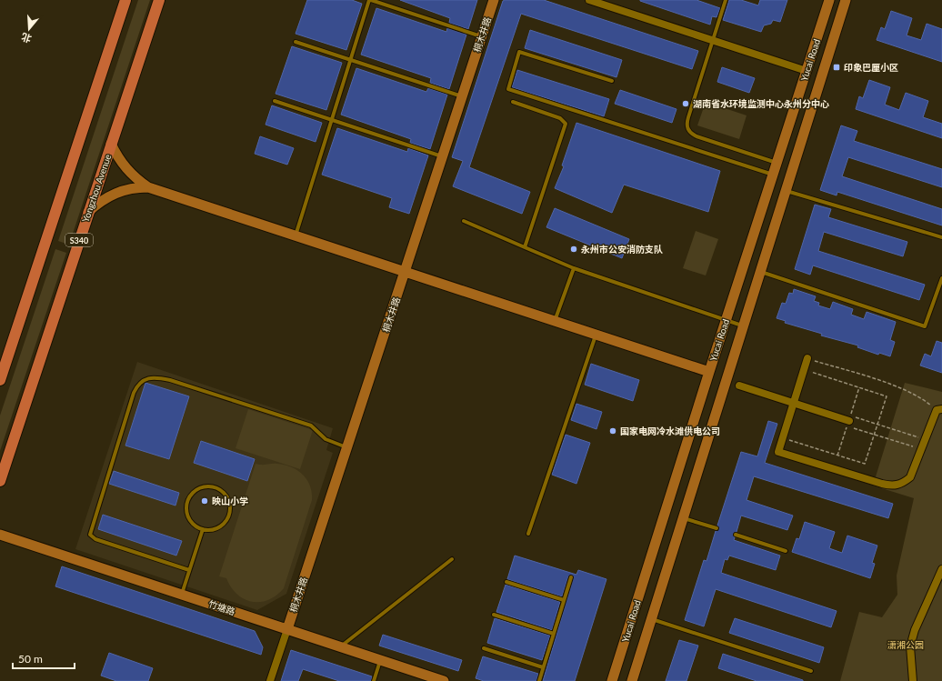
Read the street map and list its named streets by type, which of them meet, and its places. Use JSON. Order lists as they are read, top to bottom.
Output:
{
  "streets": {
    "main road": ["Yongzhou Avenue", "S340"],
    "street": ["桐木井路", "Yucai Road", "竹塘路"]
  },
  "crossings": [
    ["桐木井路", "竹塘路"]
  ],
  "parks": ["潇湘公园"],
  "places": {
    "transit": ["印象巴厘小区"],
    "other": [
      "湖南省水环境监测中心永州分中心",
      "永州市公安消防支队",
      "国家电网冷水滩供电公司",
      "映山小学"
    ]
  },
  "scale_bar": "50 m",
  "north": "bottom"
}
